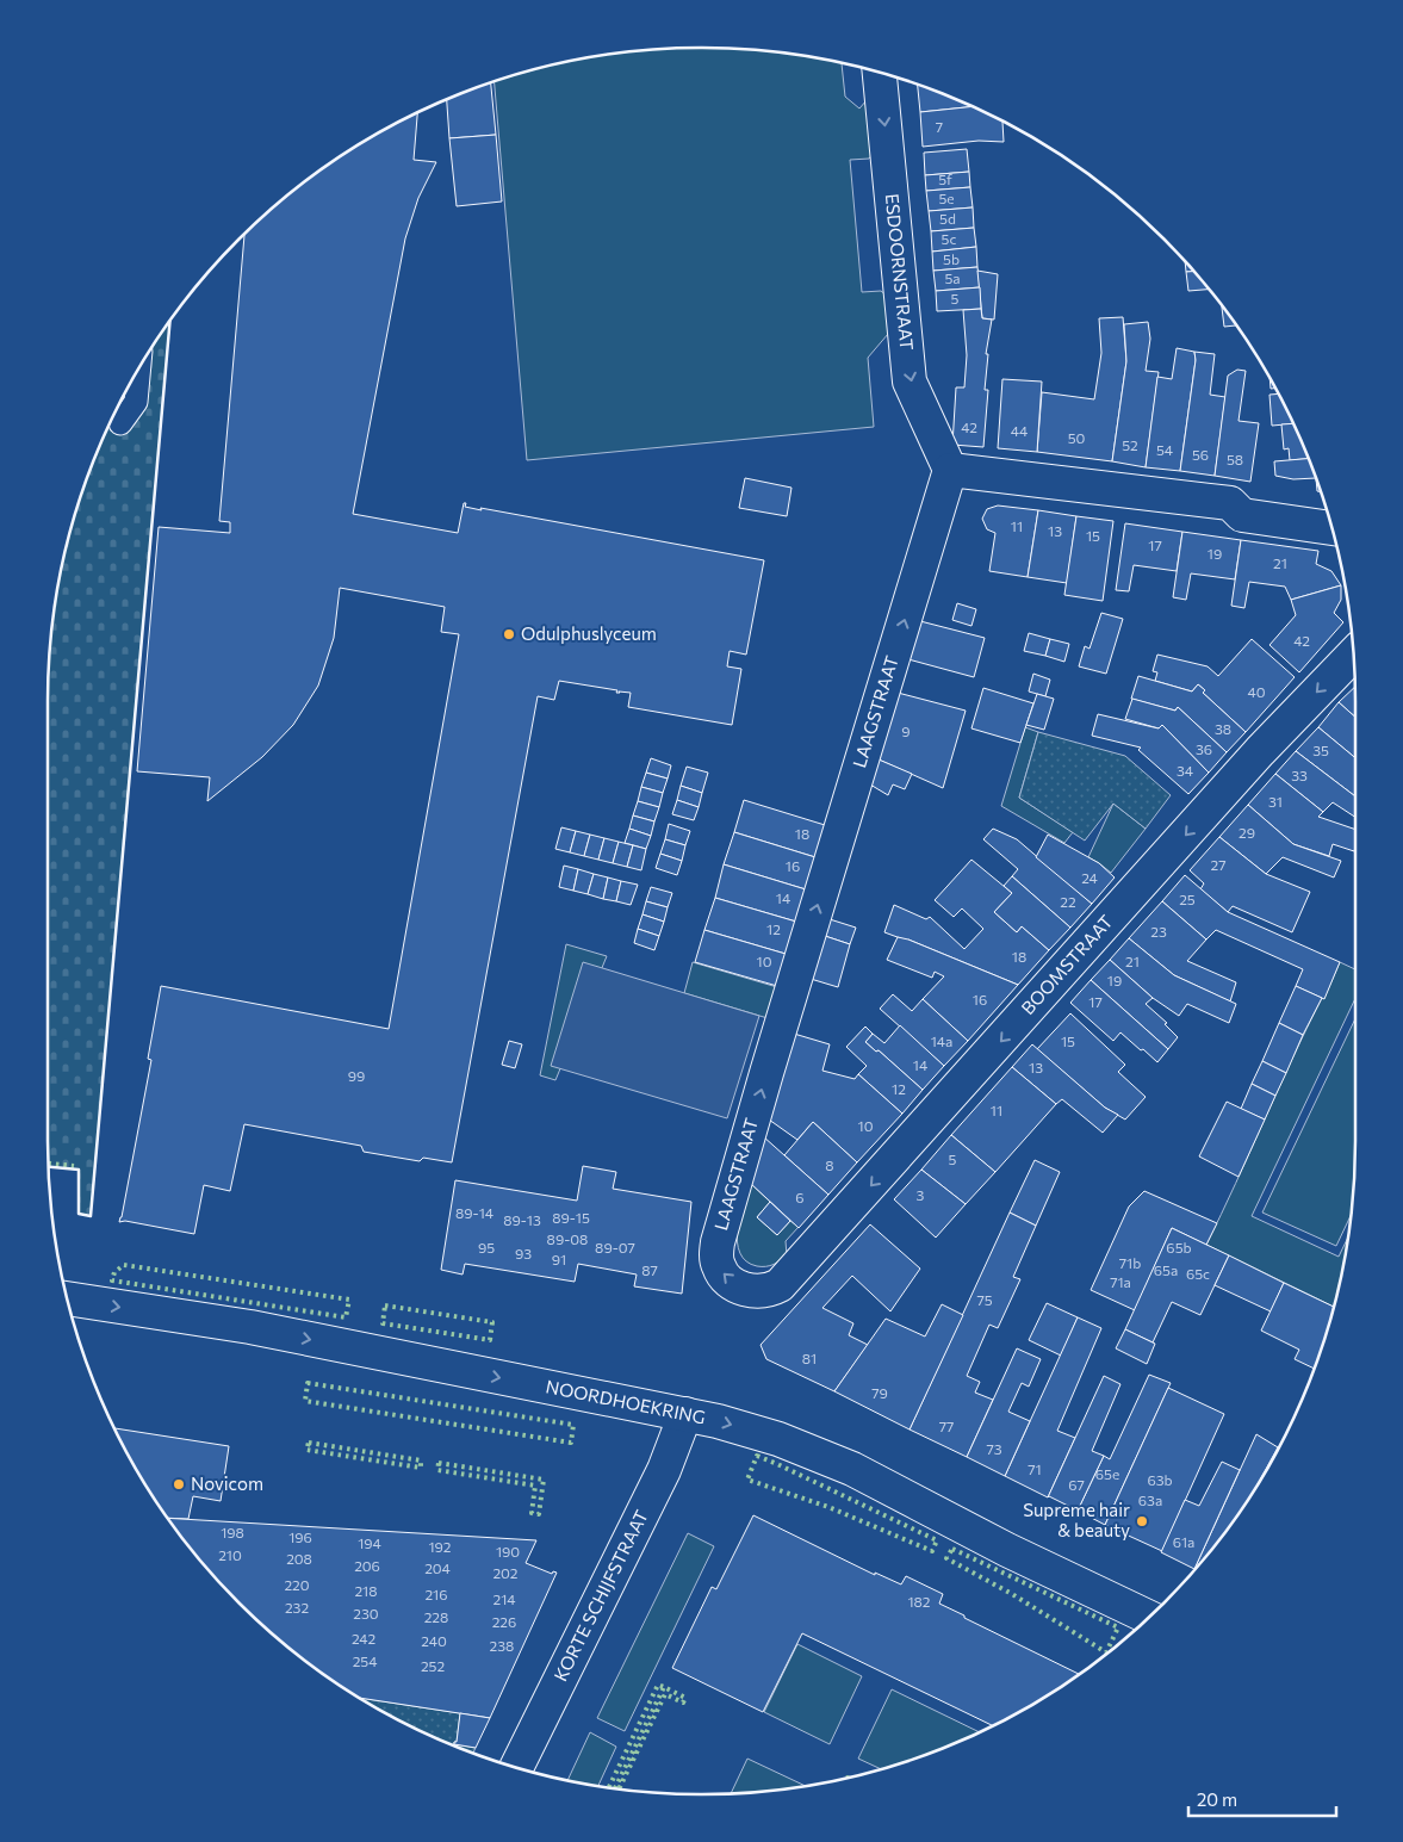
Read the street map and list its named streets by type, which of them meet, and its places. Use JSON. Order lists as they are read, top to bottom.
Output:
{
  "streets": {
    "street": [
      "ESDOORNSTRAAT",
      "LAAGSTRAAT",
      "BOOMSTRAAT",
      "NOORDHOEKRING",
      "KORTE SCHIJFSTRAAT"
    ]
  },
  "crossings": [
    ["ESDOORNSTRAAT", "LAAGSTRAAT"],
    ["LAAGSTRAAT", "BOOMSTRAAT"],
    ["NOORDHOEKRING", "KORTE SCHIJFSTRAAT"]
  ],
  "one_way": [
    "ESDOORNSTRAAT",
    "LAAGSTRAAT",
    "BOOMSTRAAT",
    "NOORDHOEKRING"
  ],
  "places": ["Odulphuslyceum", "Novicom", "Supreme hair & beauty"],
  "house_numbers": [
    "7",
    "5f",
    "5e",
    "5d",
    "5c",
    "5b",
    "5a",
    "5",
    "42",
    "44",
    "50",
    "52",
    "54",
    "56",
    "58",
    "11",
    "13",
    "15",
    "17",
    "19",
    "21",
    "42",
    "40",
    "38",
    "9",
    "36",
    "35",
    "34",
    "33",
    "31",
    "29",
    "18",
    "27",
    "16",
    "24",
    "14",
    "25",
    "22",
    "12",
    "23",
    "18",
    "10",
    "21",
    "19",
    "16",
    "17",
    "14a",
    "15",
    "14",
    "13",
    "99",
    "12",
    "11",
    "10",
    "5",
    "8",
    "3",
    "6",
    "89-14",
    "89-15",
    "89-13",
    "89-08",
    "95",
    "89-07",
    "65b",
    "93",
    "91",
    "71b",
    "87",
    "65a",
    "65c",
    "71a",
    "75",
    "81",
    "79",
    "77",
    "73",
    "71",
    "65e",
    "63b",
    "67",
    "63a",
    "198",
    "196",
    "61a",
    "194",
    "192",
    "190",
    "210",
    "208",
    "206",
    "204",
    "202",
    "220",
    "218",
    "216",
    "214",
    "182",
    "232",
    "230",
    "228",
    "226",
    "242",
    "240",
    "238",
    "254",
    "252"
  ],
  "scale_bar": "20 m"
}
